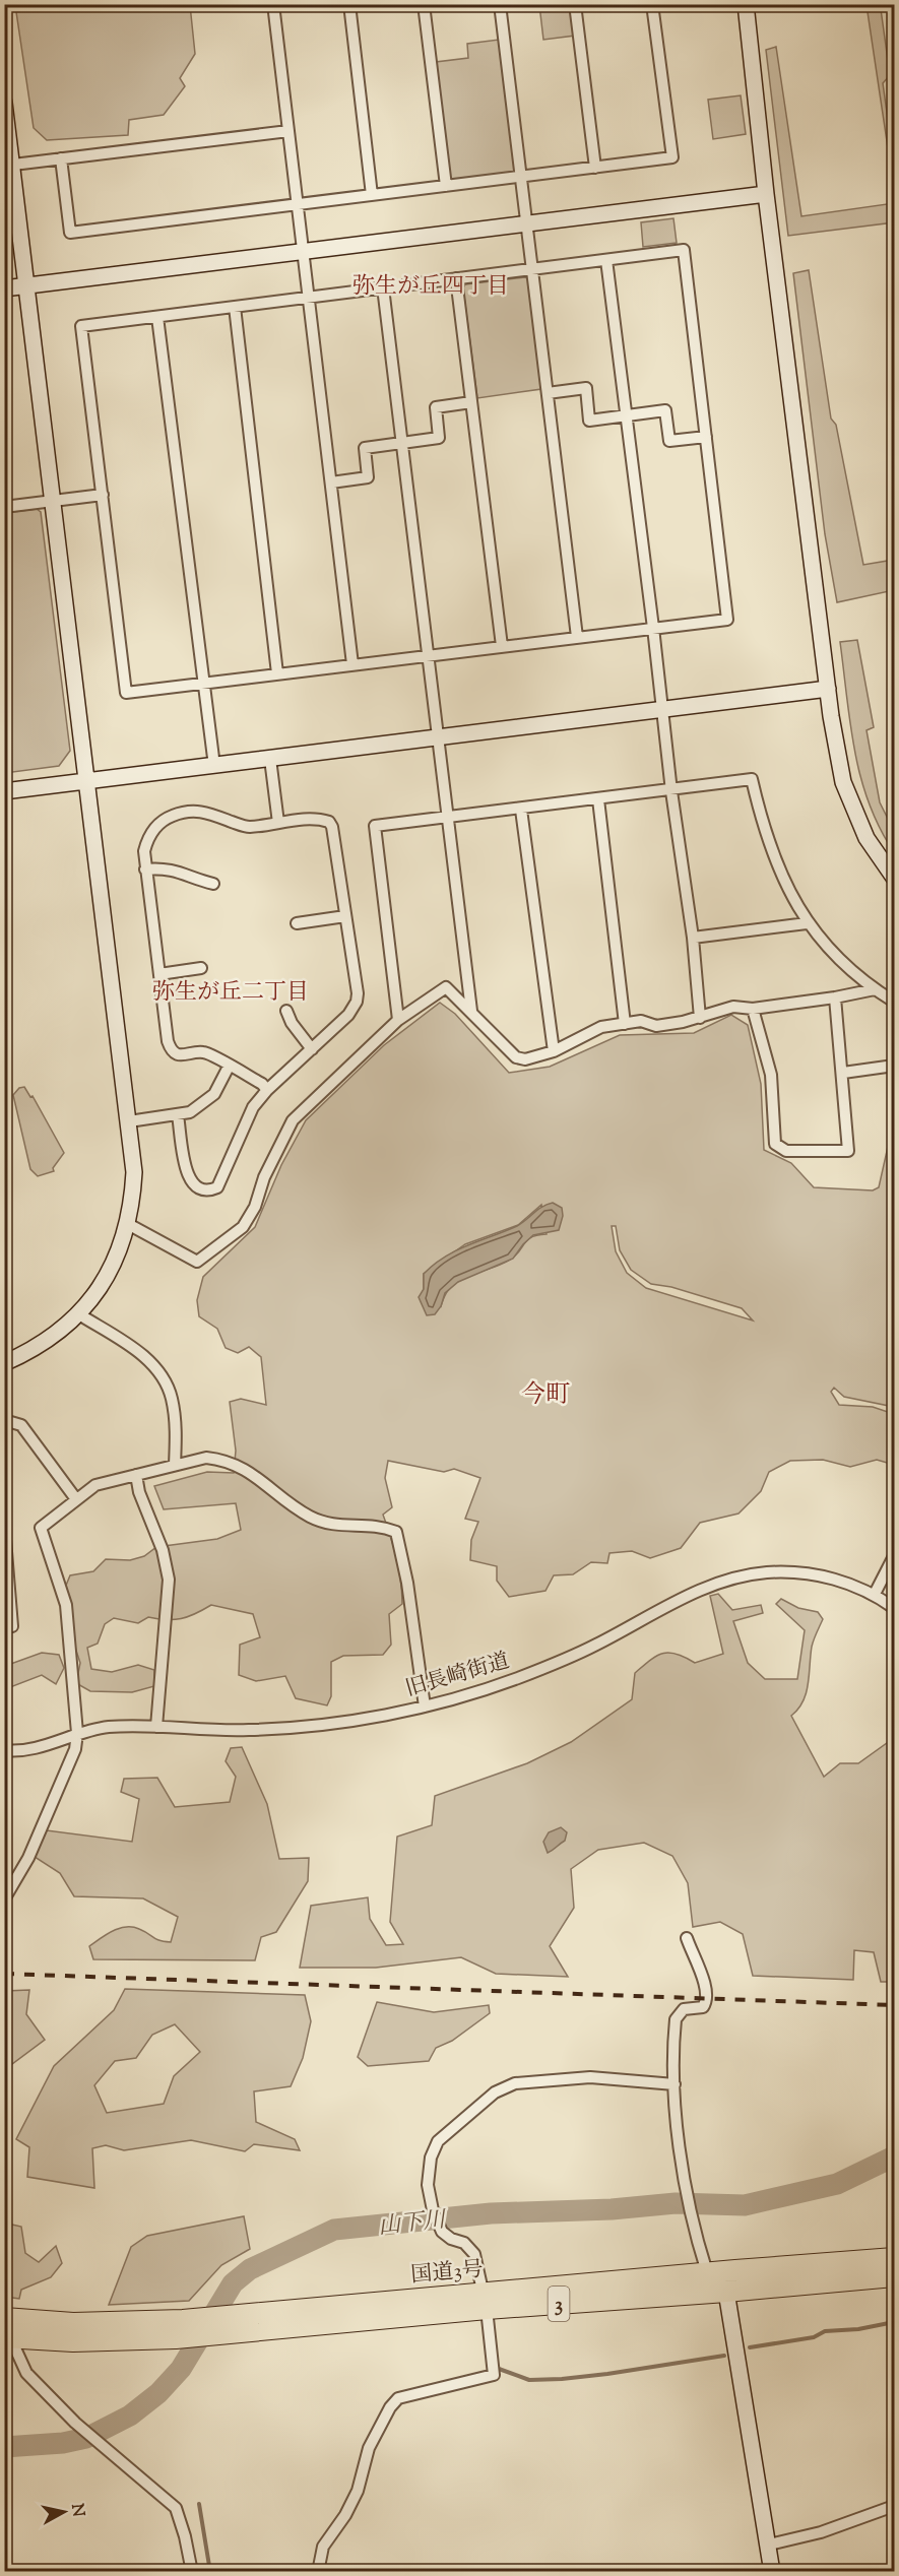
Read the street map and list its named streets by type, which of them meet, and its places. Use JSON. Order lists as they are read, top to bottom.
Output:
{
  "streets": {
    "highway": ["国道3号", "3"],
    "street": ["旧長崎街道"]
  },
  "districts": ["弥生が丘四丁目", "弥生が丘二丁目", "今町"],
  "water": ["山下川"],
  "north": "right"
}
